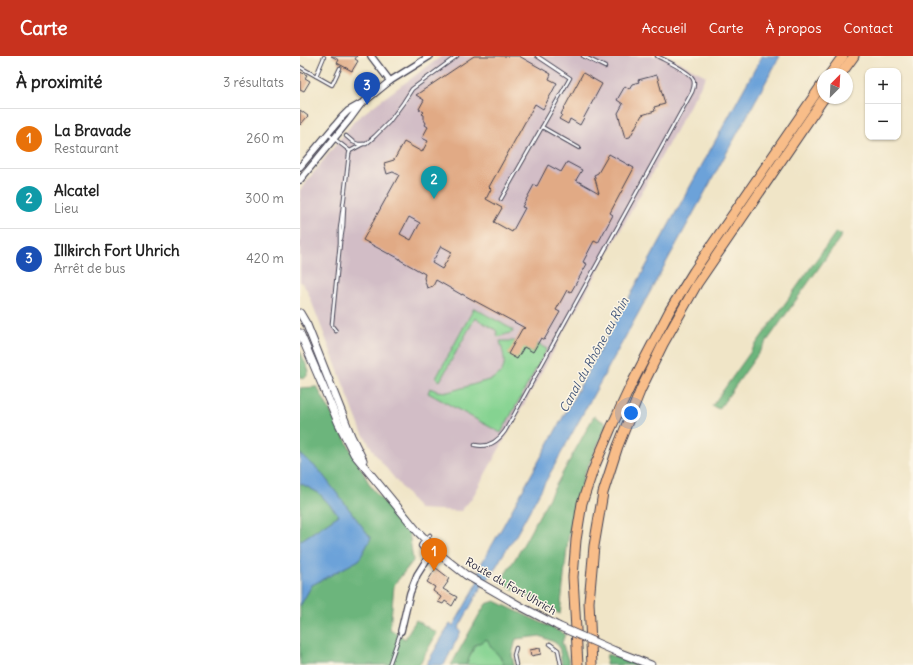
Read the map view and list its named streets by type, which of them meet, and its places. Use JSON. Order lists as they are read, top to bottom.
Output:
{
  "streets": {
    "street": ["Route du Fort Uhrich"]
  },
  "water": ["Canal du Rhône au Rhin"],
  "north": "top right",
  "page": {
    "header": "Carte",
    "nav": [
      "Accueil",
      "Carte",
      "À propos",
      "Contact"
    ],
    "heading": ["À proximité", "3 résultats"],
    "map_buttons": ["+", "−"],
    "pins": ["3", "2", "1"],
    "list": [
      {
        "mark": "1",
        "name": "La Bravade",
        "note": "Restaurant",
        "value": "260 m"
      },
      {
        "mark": "2",
        "name": "Alcatel",
        "note": "Lieu",
        "value": "300 m"
      },
      {
        "mark": "3",
        "name": "Illkirch Fort Uhrich",
        "note": "Arrêt de bus",
        "value": "420 m"
      }
    ]
  }
}
